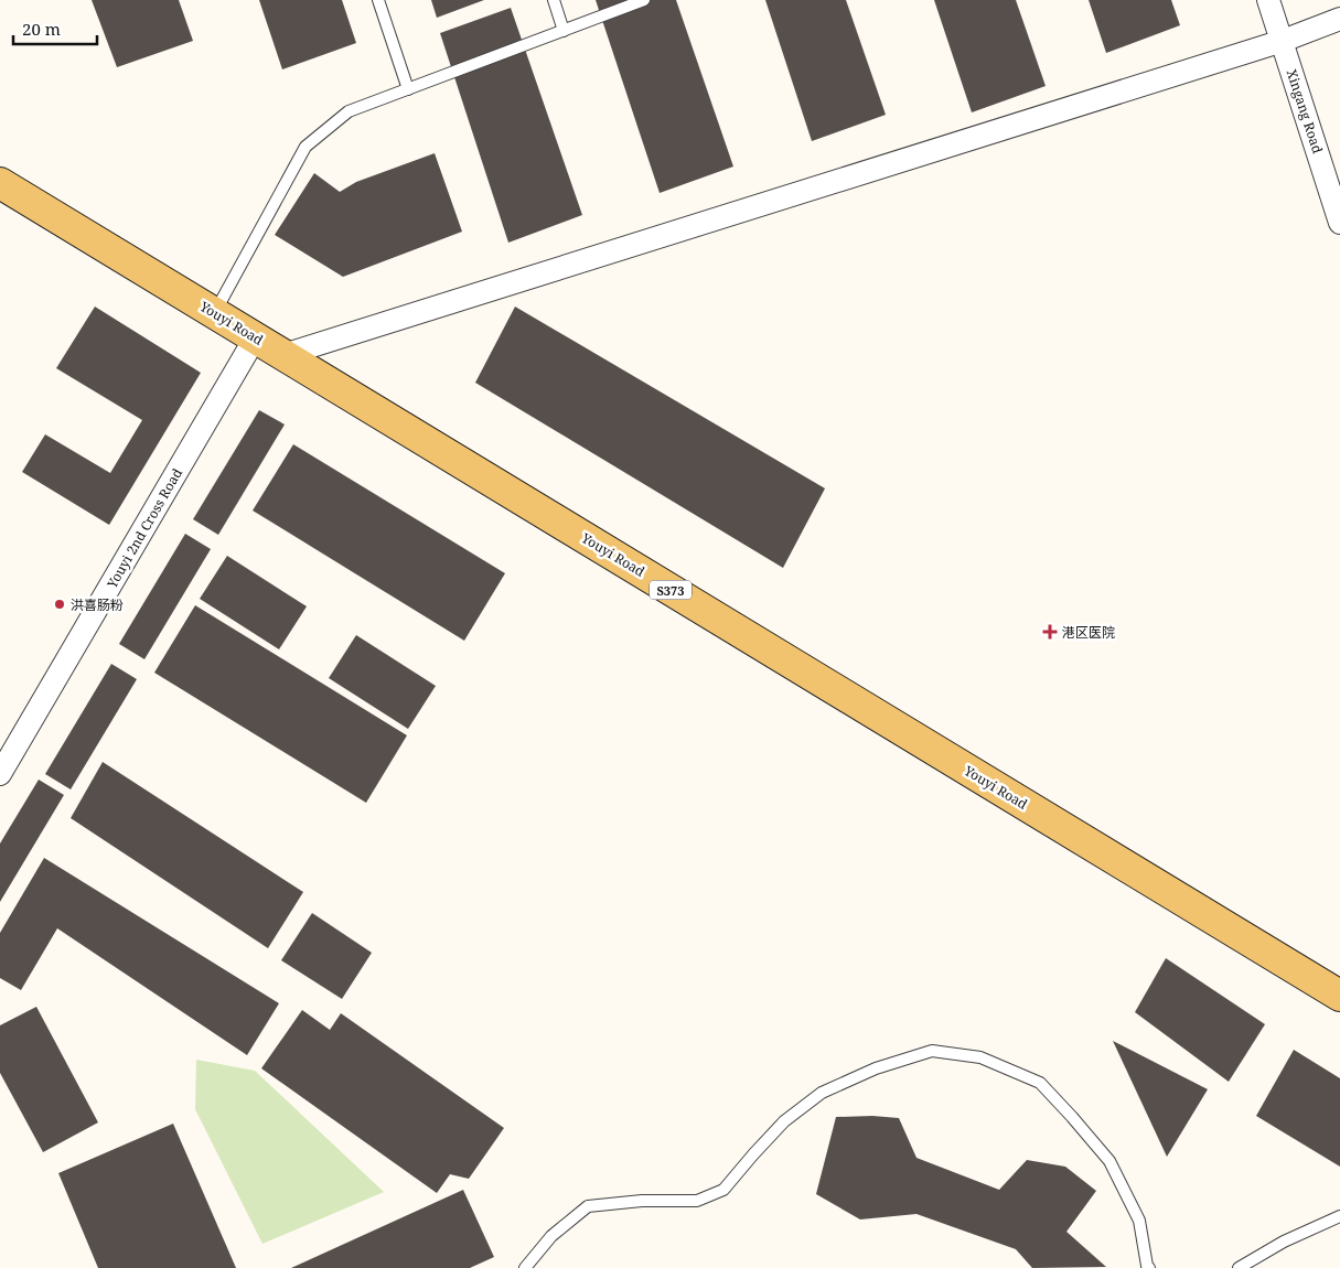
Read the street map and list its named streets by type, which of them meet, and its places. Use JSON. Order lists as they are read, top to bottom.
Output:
{
  "streets": {
    "main road": ["Youyi Road", "S373"],
    "street": ["Xingang Road", "Youyi 2nd Cross Road"]
  },
  "crossings": [
    ["Youyi Road", "Youyi 2nd Cross Road"]
  ],
  "places": {
    "other": ["洪喜肠粉"],
    "health": ["港区医院"]
  },
  "scale_bar": "20 m"
}
